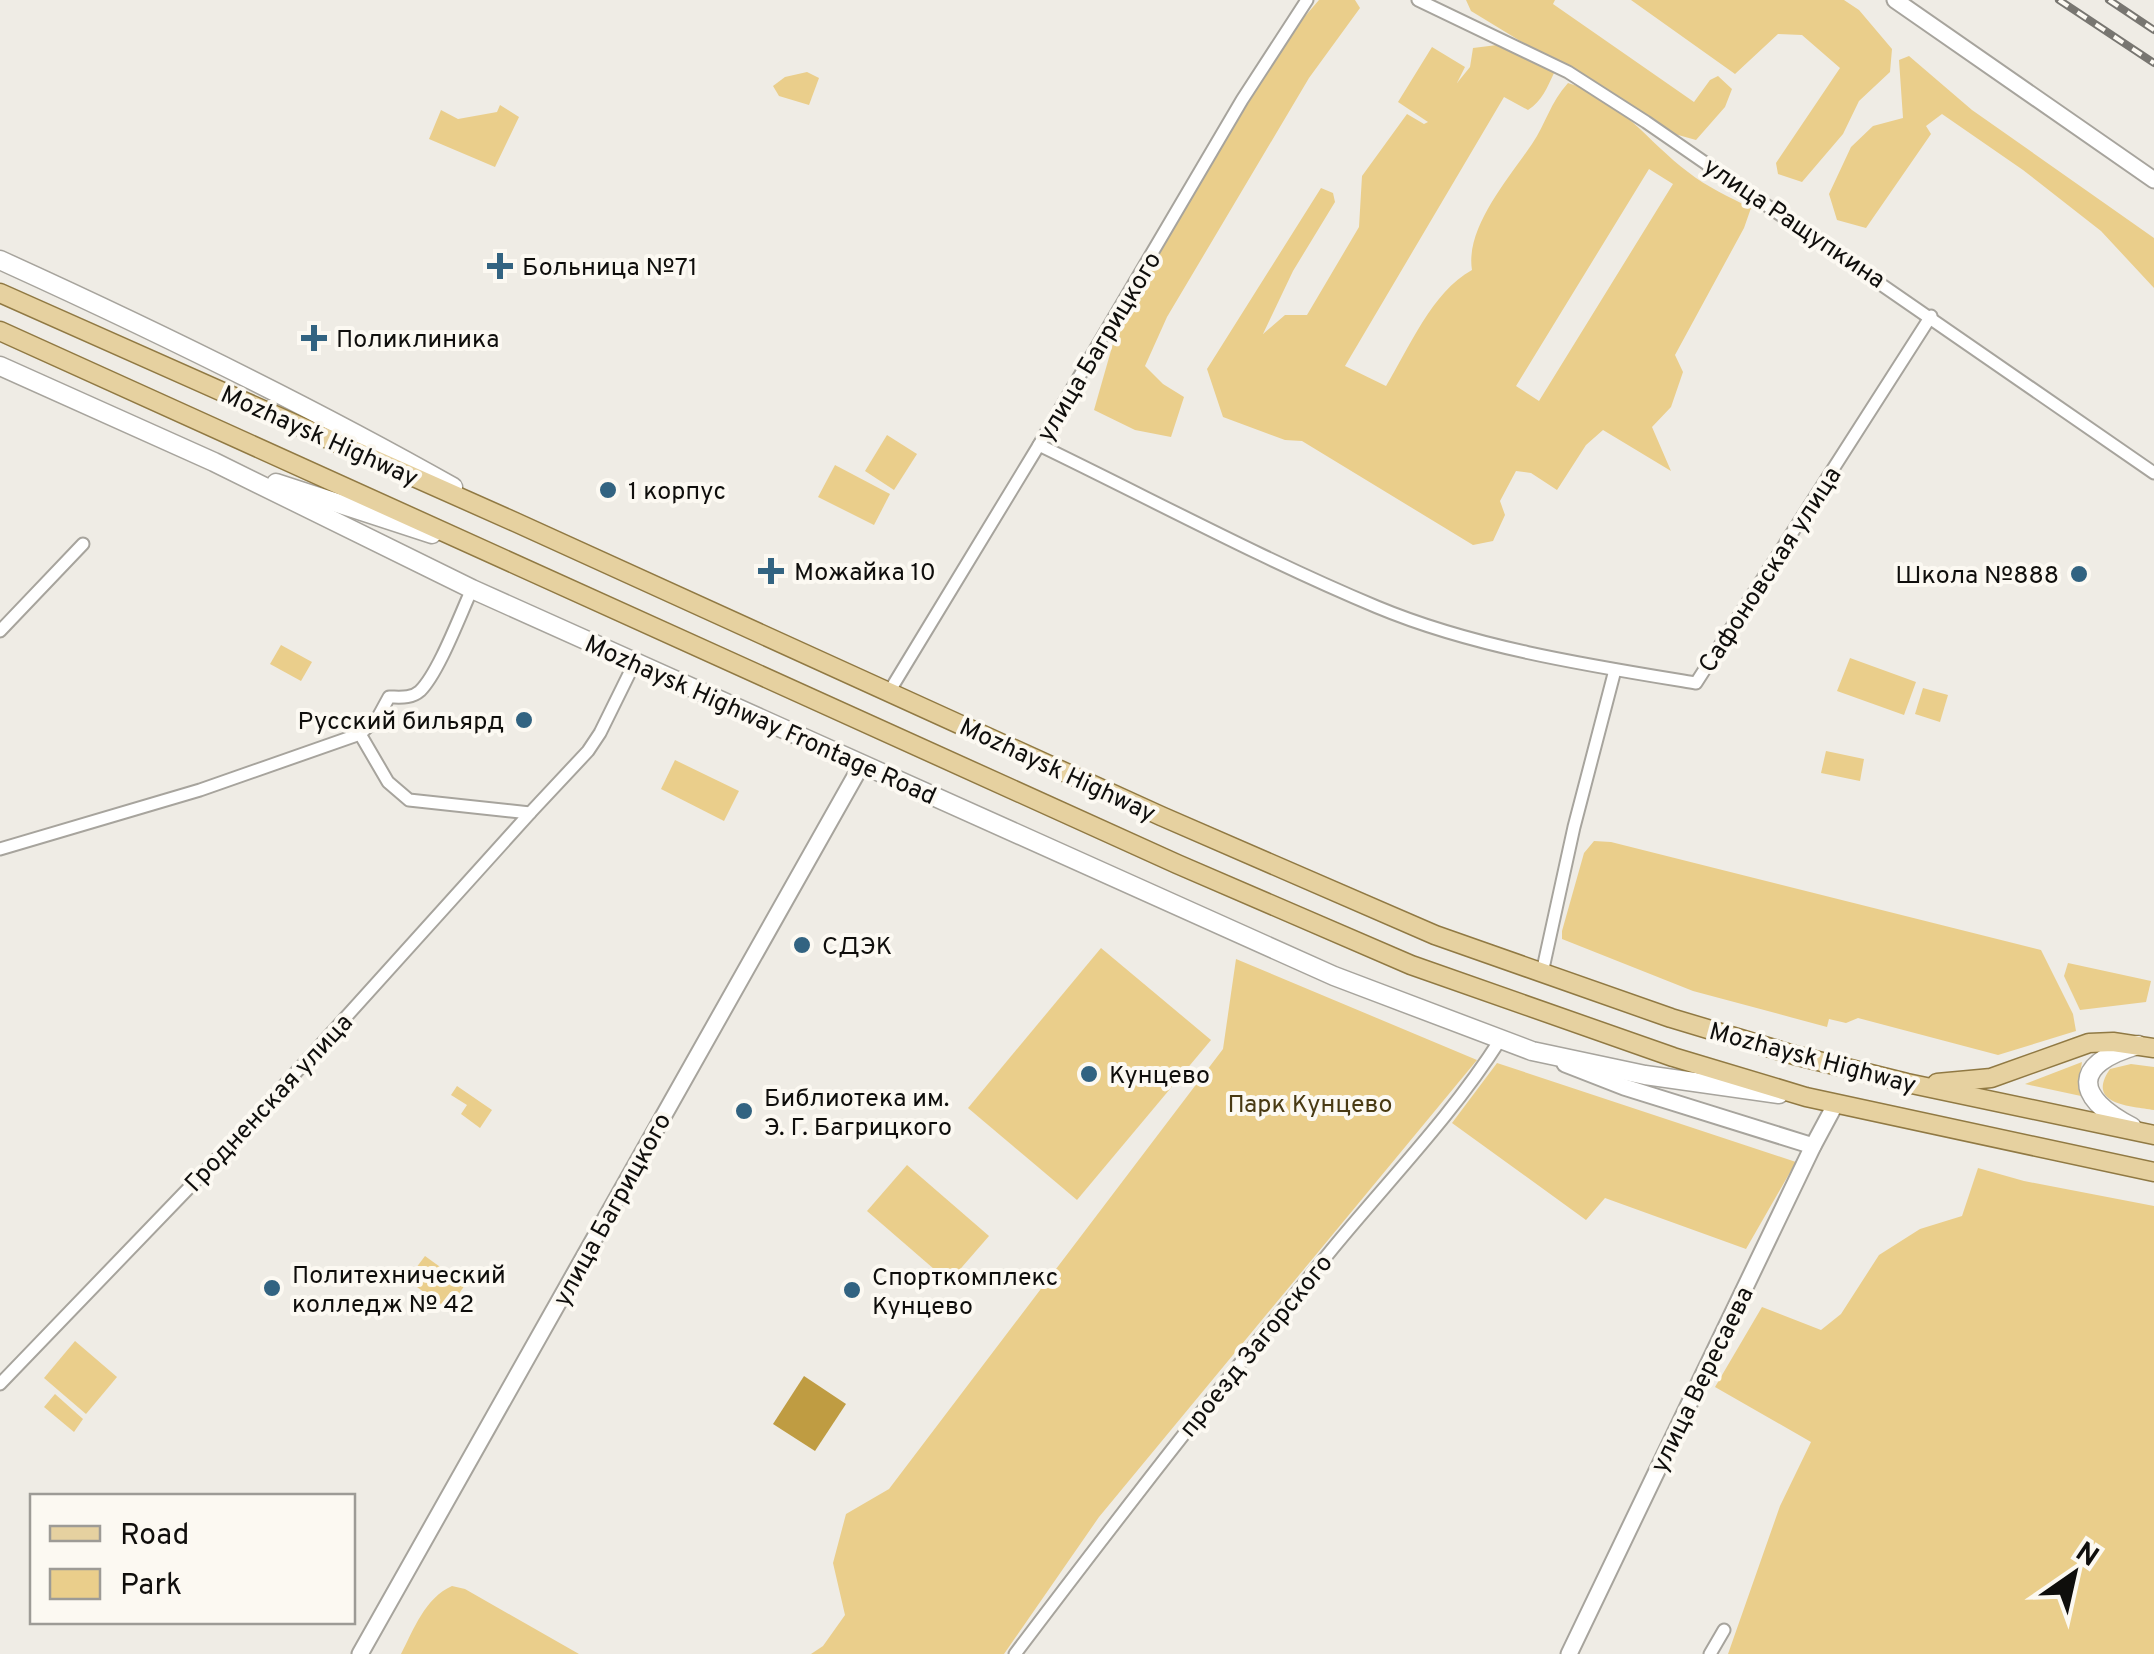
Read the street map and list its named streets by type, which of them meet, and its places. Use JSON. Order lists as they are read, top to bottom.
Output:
{
  "streets": {
    "main road": ["Mozhaysk Highway", "Mozhaysk Highway Frontage Road"],
    "street": [
      "улица Ращупкина",
      "улица Багрицкого",
      "Сафоновская улица",
      "Гродненская улица",
      "проезд Загорского",
      "улица Вересаева"
    ]
  },
  "crossings": [
    ["улица Ращупкина", "Сафоновская улица"],
    ["улица Багрицкого", "Mozhaysk Highway"],
    ["улица Багрицкого", "Сафоновская улица"],
    ["улица Багрицкого", "Mozhaysk Highway Frontage Road"],
    ["Mozhaysk Highway", "Mozhaysk Highway Frontage Road"],
    ["Mozhaysk Highway", "улица Вересаева"],
    ["Mozhaysk Highway Frontage Road", "Гродненская улица"],
    ["Mozhaysk Highway Frontage Road", "проезд Загорского"]
  ],
  "parks": ["Парк Кунцево"],
  "places": {
    "health": ["Больница №71", "Поликлиника", "Можайка 10"],
    "other": [
      "1 корпус",
      "Школа №888",
      "Русский бильярд",
      "СДЭК",
      "Кунцево",
      "Библиотека им. Э. Г. Багрицкого",
      "Политехнический колледж № 42",
      "Спорткомплекс Кунцево"
    ]
  },
  "legend": ["Road", "Park"],
  "north": "top right"
}
